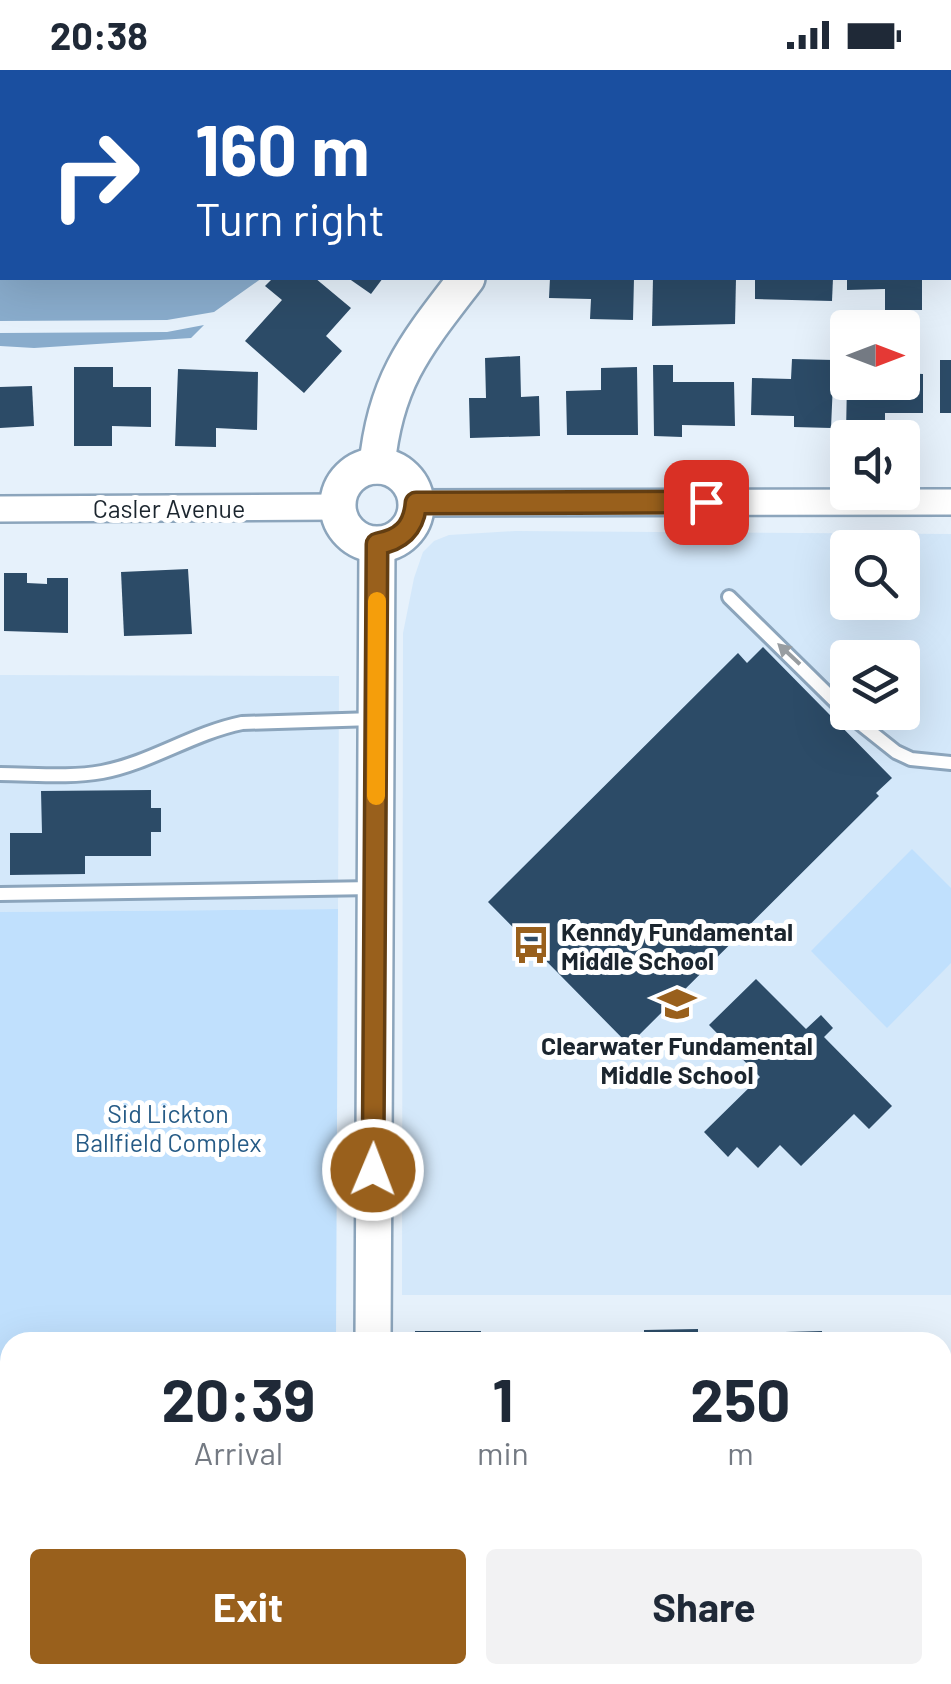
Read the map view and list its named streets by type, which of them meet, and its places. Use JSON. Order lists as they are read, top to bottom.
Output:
{
  "streets": {
    "street": ["Casler Avenue"]
  },
  "parks": ["Sid Lickton Ballfield Complex"],
  "places": {
    "bus stop": ["Kenndy Fundamental Middle School"],
    "school or university": ["Clearwater Fundamental Middle School"]
  },
  "north": "right",
  "page": {
    "status": "20:38",
    "turn": ["160 m", "Turn right"],
    "eta": [
      "20:39",
      "Arrival",
      "1",
      "min",
      "250",
      "m"
    ],
    "buttons": ["Exit", "Share"]
  }
}
